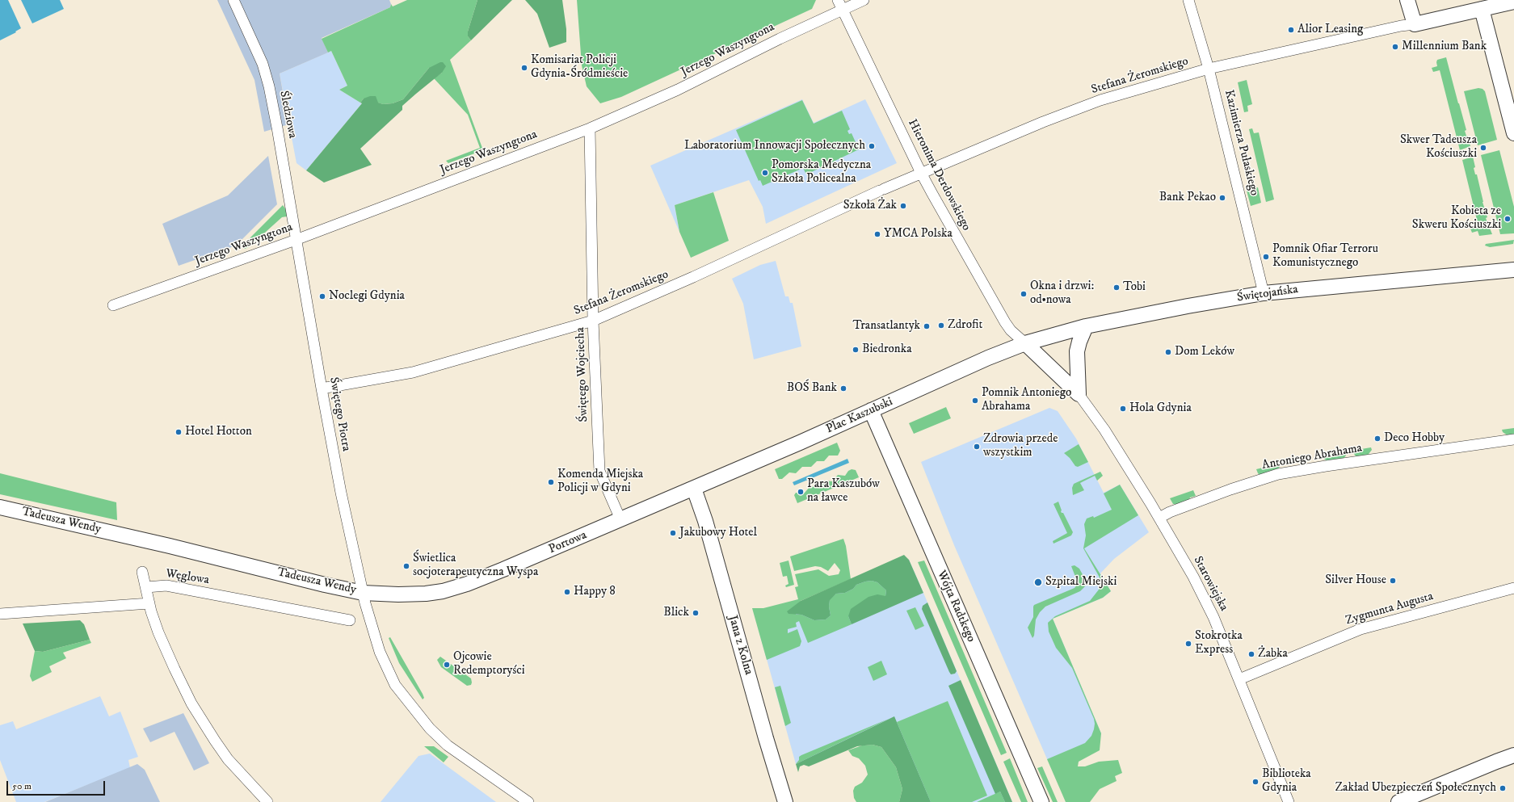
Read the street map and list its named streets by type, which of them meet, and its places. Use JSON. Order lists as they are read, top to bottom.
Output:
{
  "streets": {
    "street": [
      "Jerzego Waszyngtona",
      "Stefana Żeromskiego",
      "Śledziowa",
      "Kazimierza Pułaskiego",
      "Hieronima Derdowskiego",
      "Świętojańska",
      "Świętego Wojciecha",
      "Świętego Piotra",
      "Plac Kaszubski",
      "Antoniego Abrahama",
      "Tadeusza Wendy",
      "Portowa",
      "Węglowa",
      "Starowiejska",
      "Wójta Radtkego",
      "Zygmunta Augusta",
      "Jana z Kolna"
    ]
  },
  "crossings": [
    ["Jerzego Waszyngtona", "Śledziowa"],
    ["Jerzego Waszyngtona", "Hieronima Derdowskiego"],
    ["Jerzego Waszyngtona", "Świętego Wojciecha"],
    ["Jerzego Waszyngtona", "Świętego Piotra"],
    ["Stefana Żeromskiego", "Kazimierza Pułaskiego"],
    ["Stefana Żeromskiego", "Hieronima Derdowskiego"],
    ["Stefana Żeromskiego", "Świętego Wojciecha"],
    ["Stefana Żeromskiego", "Świętego Piotra"],
    ["Śledziowa", "Świętego Piotra"],
    ["Kazimierza Pułaskiego", "Świętojańska"],
    ["Hieronima Derdowskiego", "Świętojańska"],
    ["Hieronima Derdowskiego", "Plac Kaszubski"],
    ["Świętojańska", "Plac Kaszubski"],
    ["Świętego Wojciecha", "Portowa"],
    ["Świętego Piotra", "Tadeusza Wendy"],
    ["Świętego Piotra", "Portowa"],
    ["Plac Kaszubski", "Portowa"],
    ["Plac Kaszubski", "Wójta Radtkego"],
    ["Plac Kaszubski", "Jana z Kolna"],
    ["Antoniego Abrahama", "Starowiejska"],
    ["Tadeusza Wendy", "Portowa"],
    ["Portowa", "Jana z Kolna"],
    ["Starowiejska", "Zygmunta Augusta"]
  ],
  "places": [
    "Alior Leasing",
    "Millennium Bank",
    "Komisariat Policji Gdynia-Śródmieście",
    "Laboratorium Innowacji Społecznych",
    "Skwer Tadeusza Kościuszki",
    "Pomorska Medyczna Szkoła Policealna",
    "Bank Pekao",
    "Szkoła Żak",
    "Kobieta ze Skweru Kościuszki",
    "YMCA Polska",
    "Pomnik Ofiar Terroru Komunistycznego",
    "Tobi",
    "Okna i drzwi: od•nowa",
    "Noclegi Gdynia",
    "Zdrofit",
    "Transatlantyk",
    "Biedronka",
    "Dom Leków",
    "BOŚ Bank",
    "Pomnik Antoniego Abrahama",
    "Hola Gdynia",
    "Hotel Hotton",
    "Deco Hobby",
    "Zdrowia przede wszystkim",
    "Komenda Miejska Policji w Gdyni",
    "Para Kaszubów na ławce",
    "Jakubowy Hotel",
    "Świetlica socjoterapeutyczna Wyspa",
    "Silver House",
    "Szpital Miejski",
    "Happy 8",
    "Blick",
    "Stokrotka Express",
    "Żabka",
    "Ojcowie Redemptoryści",
    "Biblioteka Gdynia",
    "Zakład Ubezpieczeń Społecznych"
  ],
  "scale_bar": "50 m"
}
